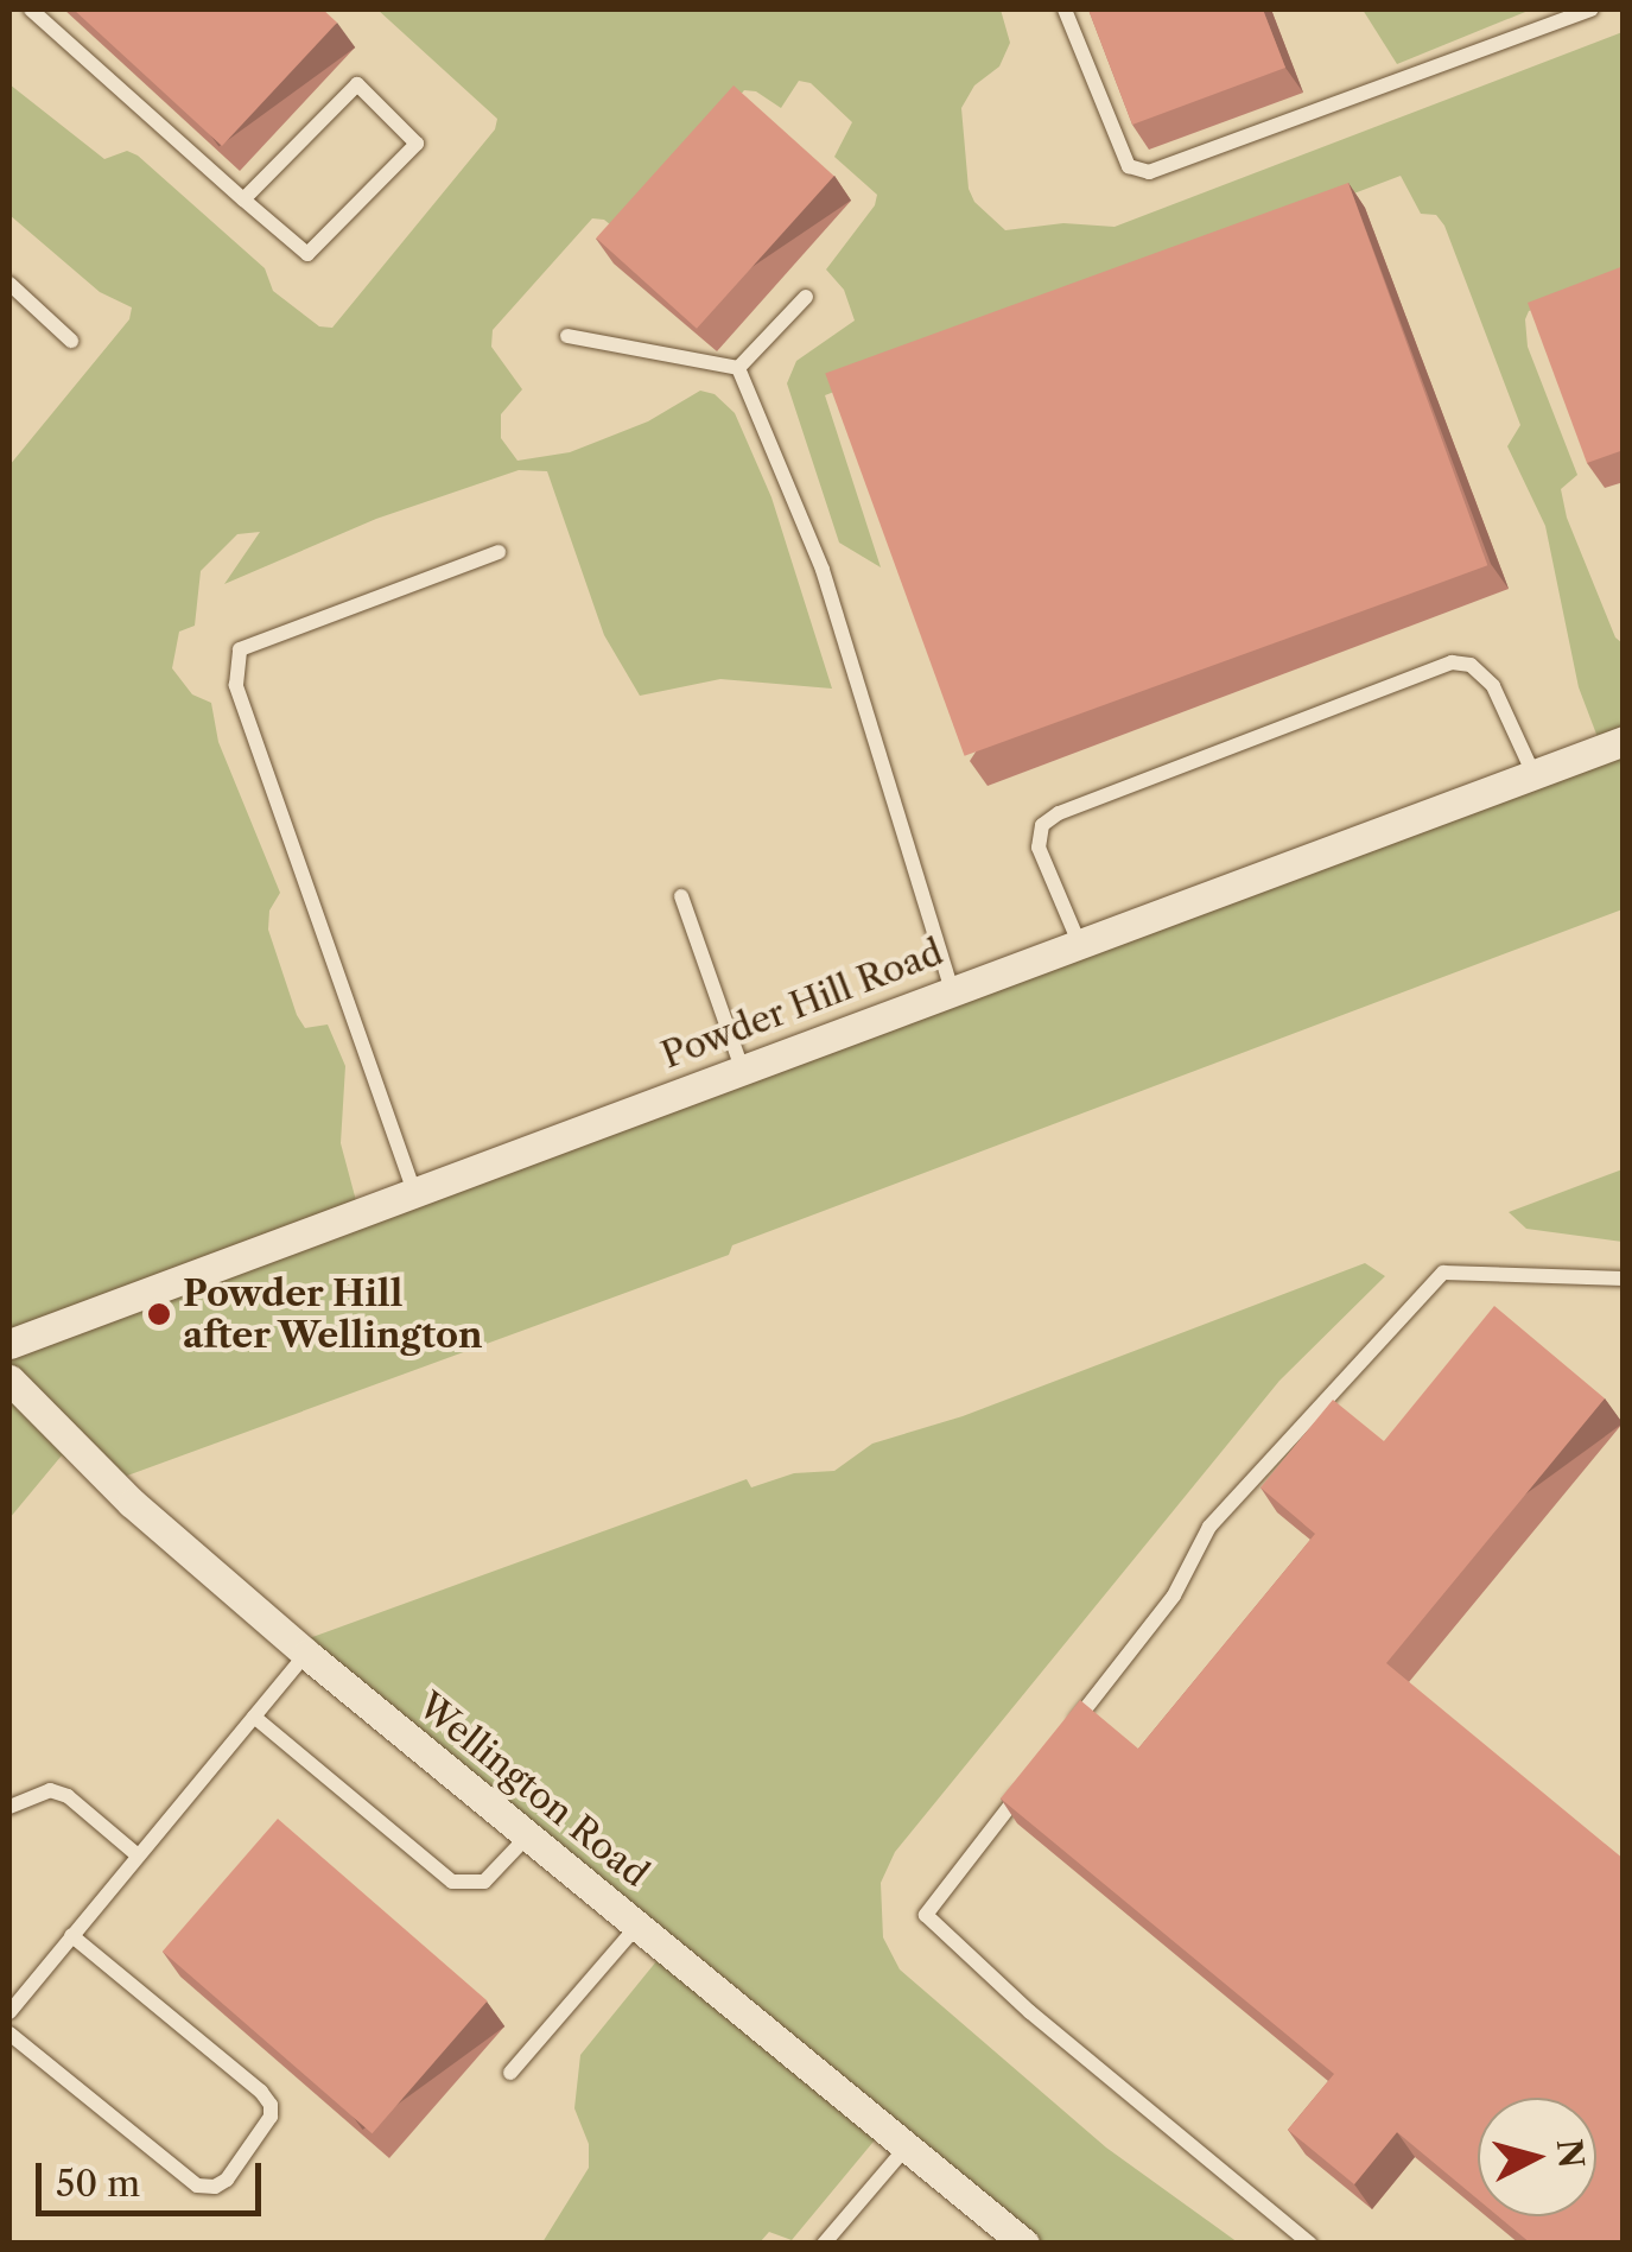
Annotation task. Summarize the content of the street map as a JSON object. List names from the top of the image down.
{
  "streets": {
    "street": ["Powder Hill Road", "Wellington Road"]
  },
  "places": ["Powder Hill after Wellington"],
  "scale_bar": "50 m",
  "north": "right"
}
